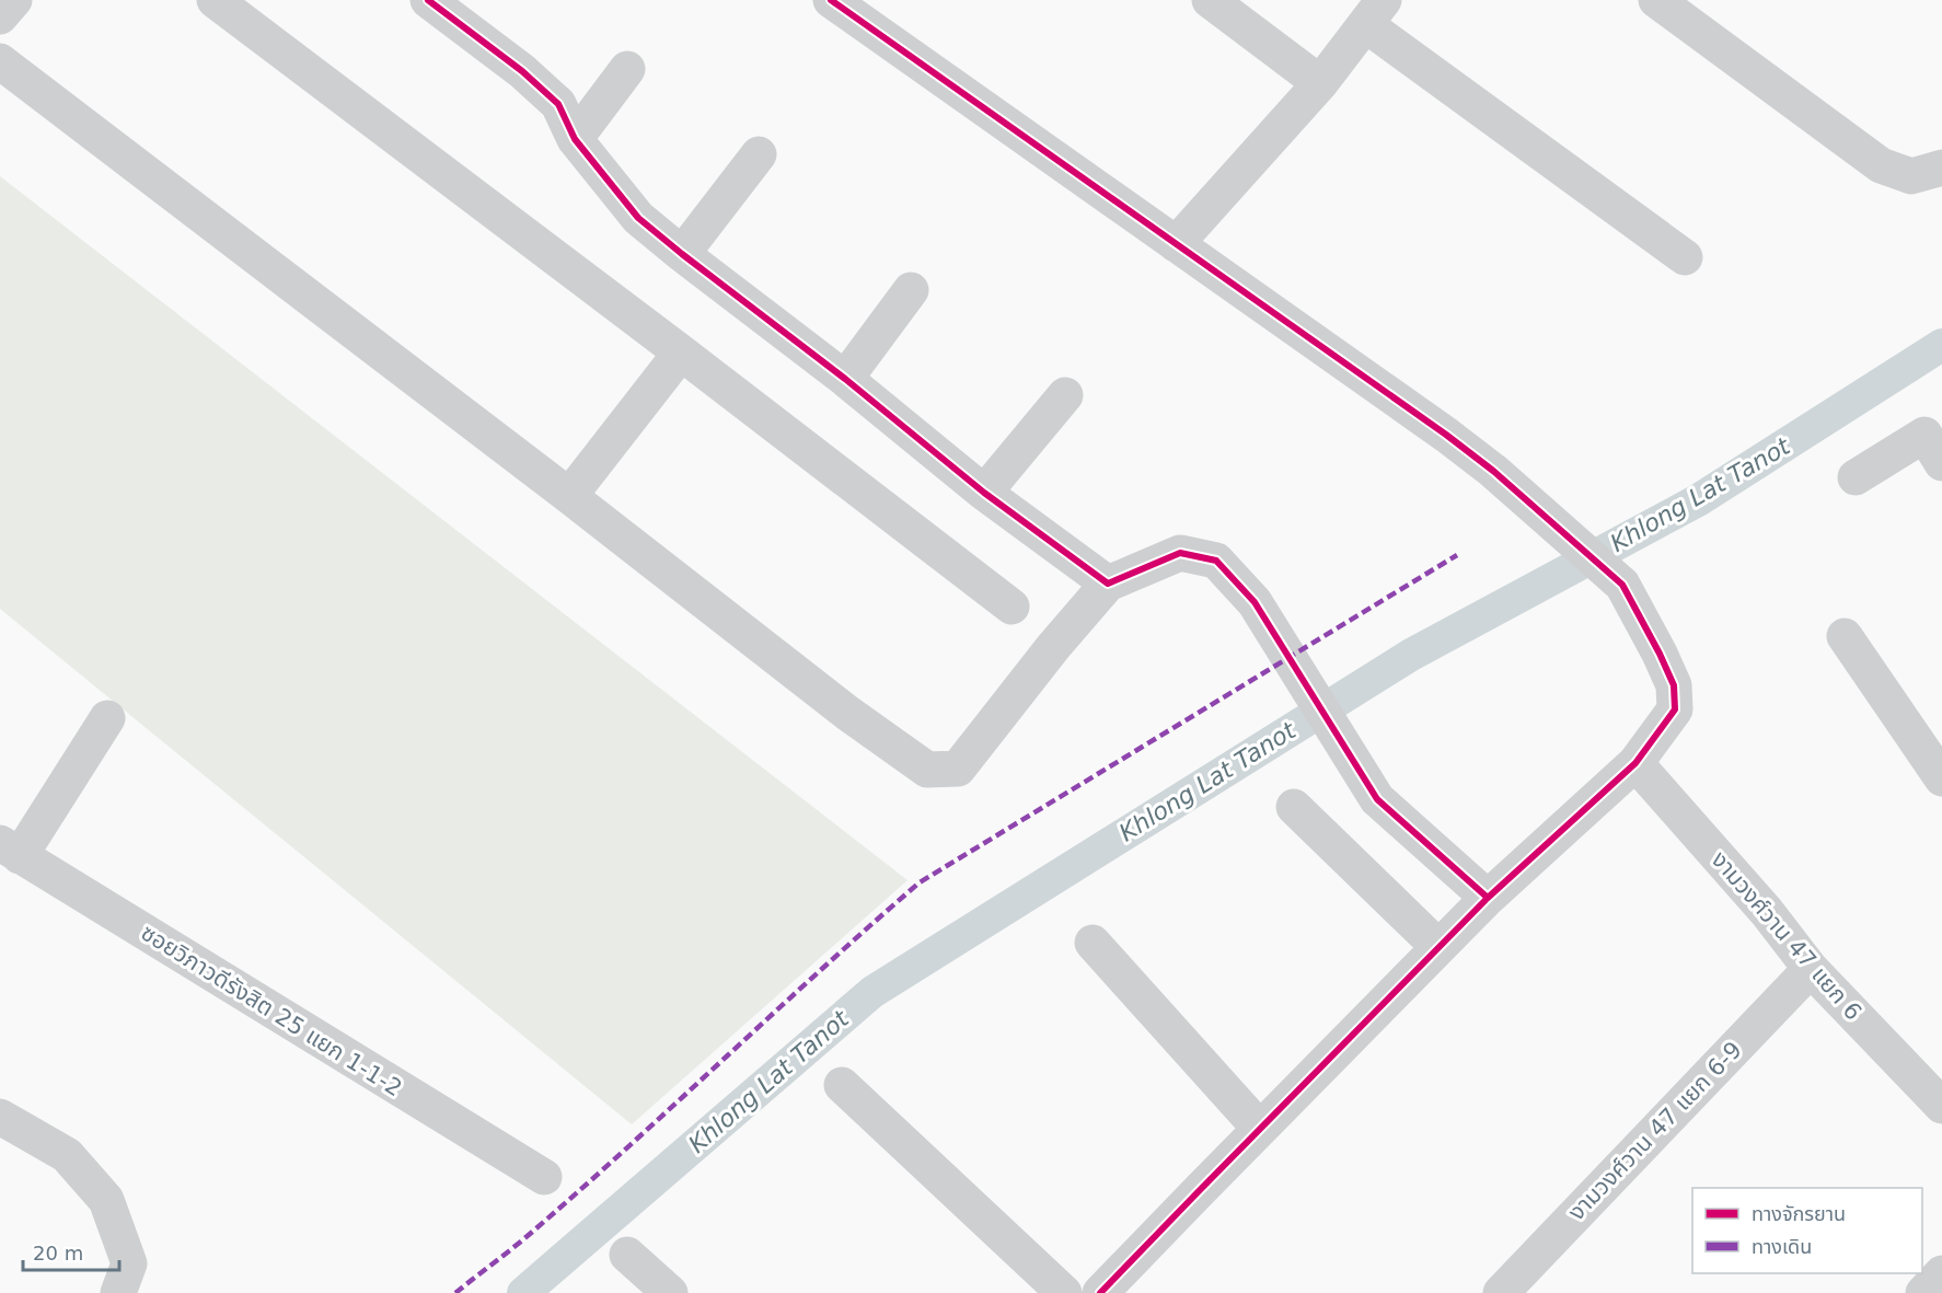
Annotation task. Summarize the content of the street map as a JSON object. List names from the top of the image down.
{
  "streets": {
    "street": ["งามวงศ์วาน 47 แยก 6", "ซอยวิภาวดีรังสิต 25 แยก 1-1-2", "งามวงศ์วาน 47 แยก 6-9"]
  },
  "crossings": [
    ["งามวงศ์วาน 47 แยก 6", "งามวงศ์วาน 47 แยก 6-9"]
  ],
  "water": ["Khlong Lat Tanot"],
  "legend": ["ทางจักรยาน", "ทางเดิน"],
  "scale_bar": "20 m"
}
